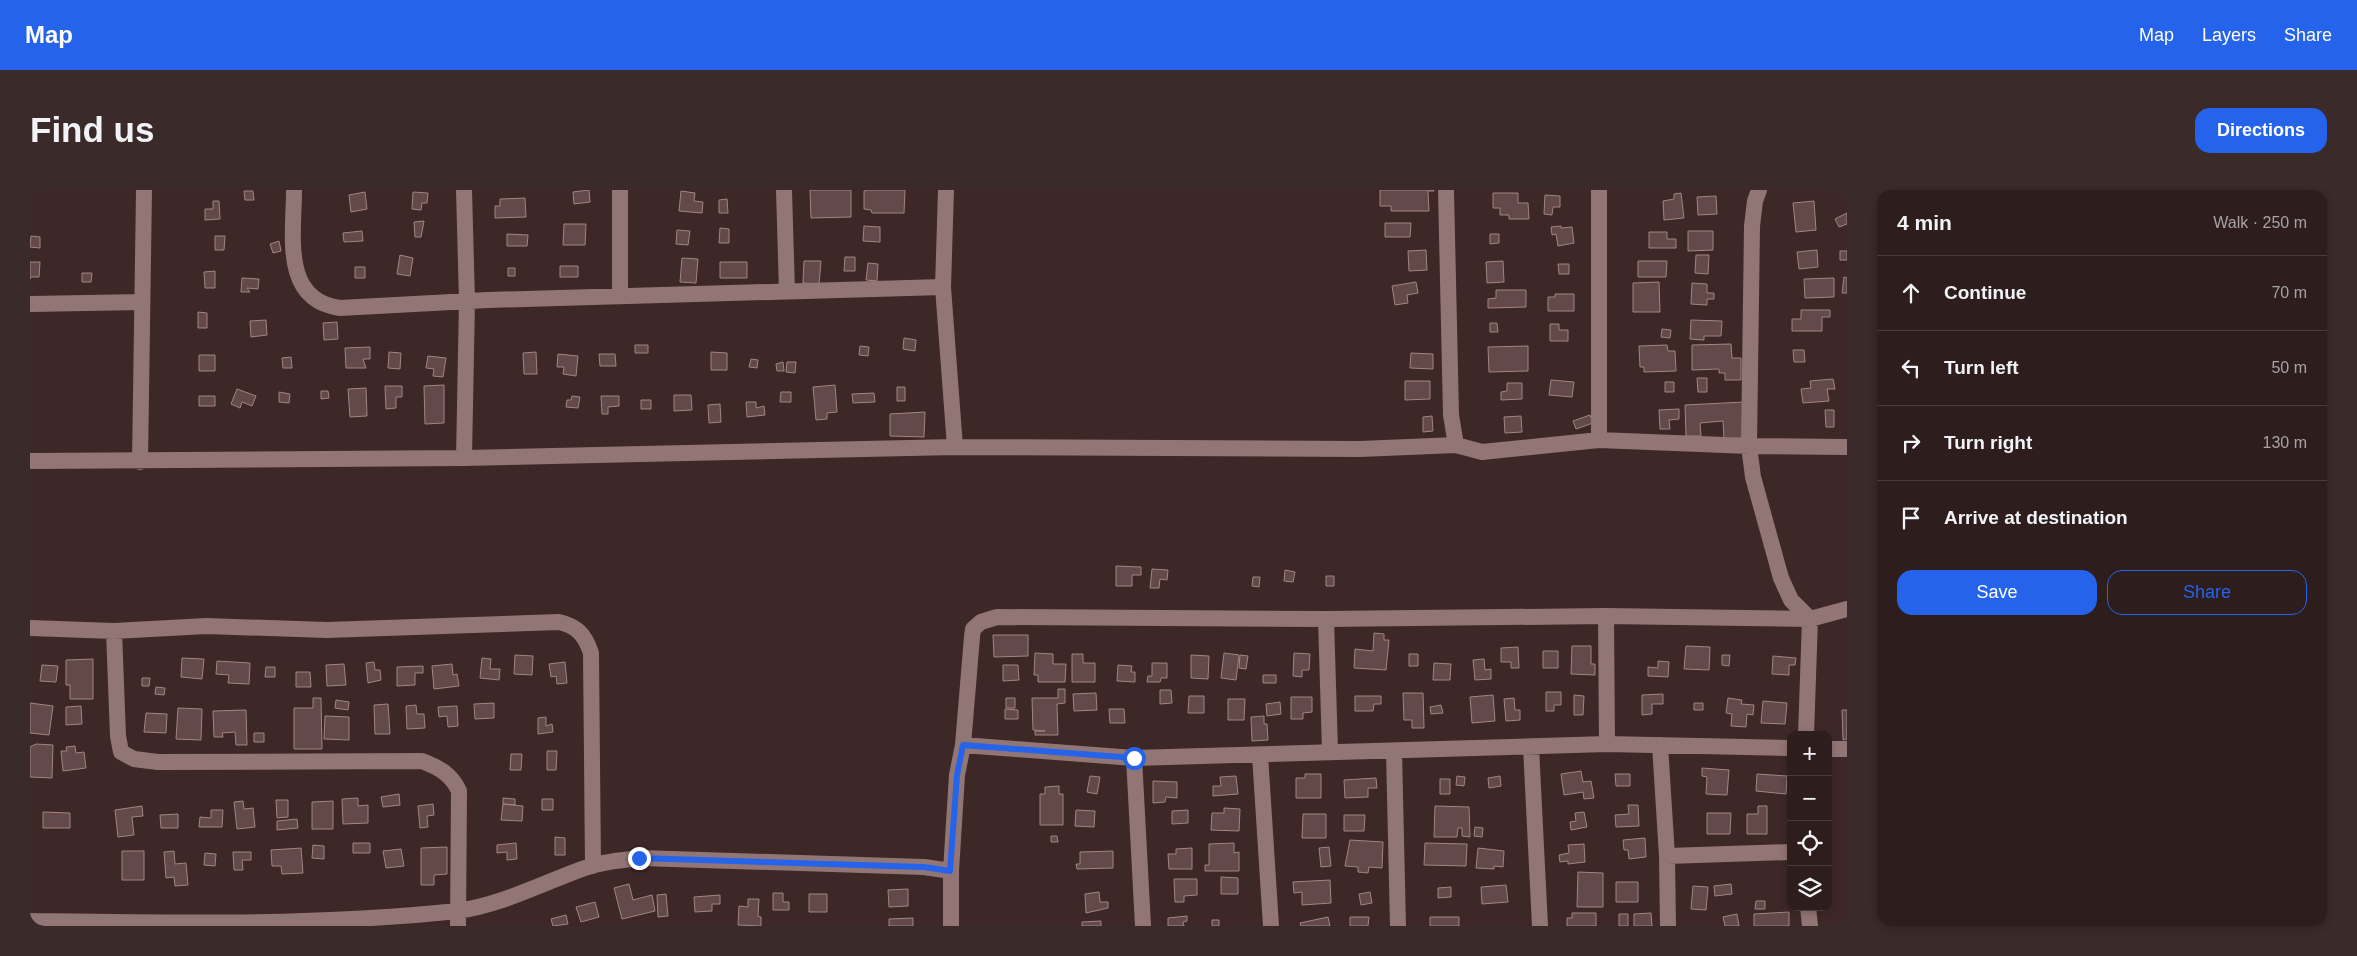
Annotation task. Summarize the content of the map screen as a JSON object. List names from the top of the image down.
{
  "page": {
    "header": "Map",
    "nav": ["Map", "Layers", "Share"],
    "buttons": [
      "Directions",
      ["Save", "Share"]
    ],
    "title": "Find us",
    "heading": ["4 min", "Walk · 250 m"],
    "list": [
      ["Continue", "70 m"],
      ["Turn left", "50 m"],
      ["Turn right", "130 m"],
      "Arrive at destination"
    ],
    "map_buttons": ["+", "−"]
  }
}
